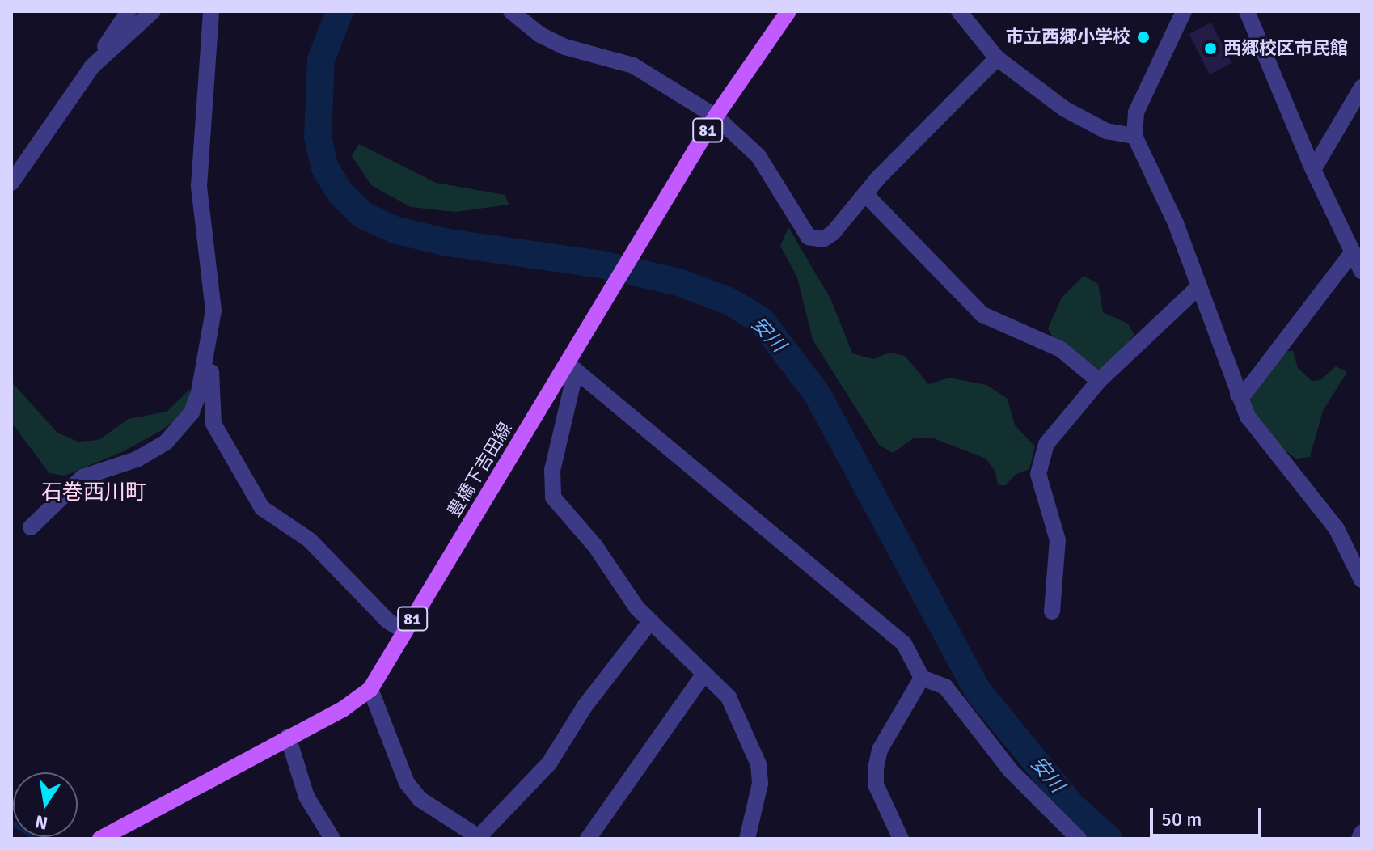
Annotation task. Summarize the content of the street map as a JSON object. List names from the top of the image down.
{
  "streets": {
    "main road": ["81", "豊橋下吉田線"]
  },
  "districts": ["石巻西川町"],
  "water": ["安川"],
  "places": ["市立西郷小学校", "西郷校区市民館"],
  "scale_bar": "50 m",
  "north": "bottom"
}
